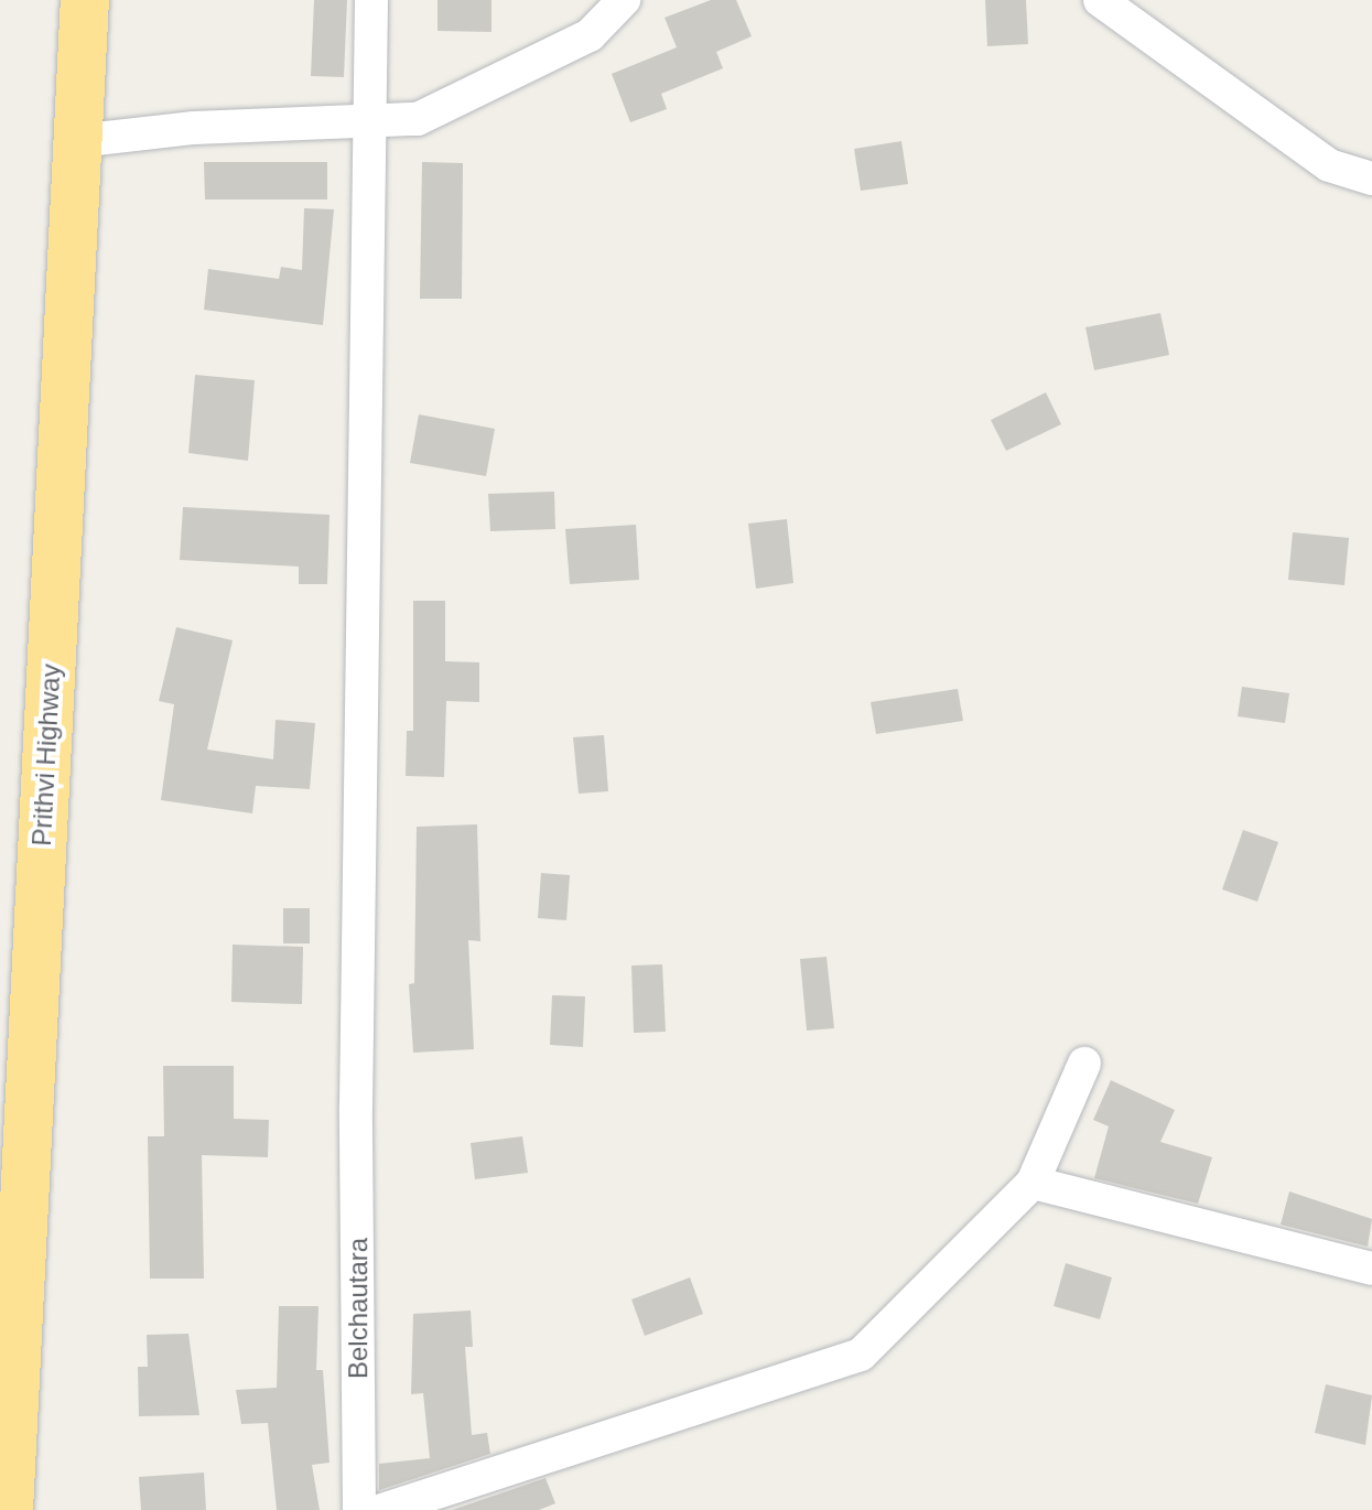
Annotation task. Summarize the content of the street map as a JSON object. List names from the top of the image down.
{
  "streets": {
    "highway": ["Prithvi Highway"],
    "street": ["Belchautara"]
  }
}
